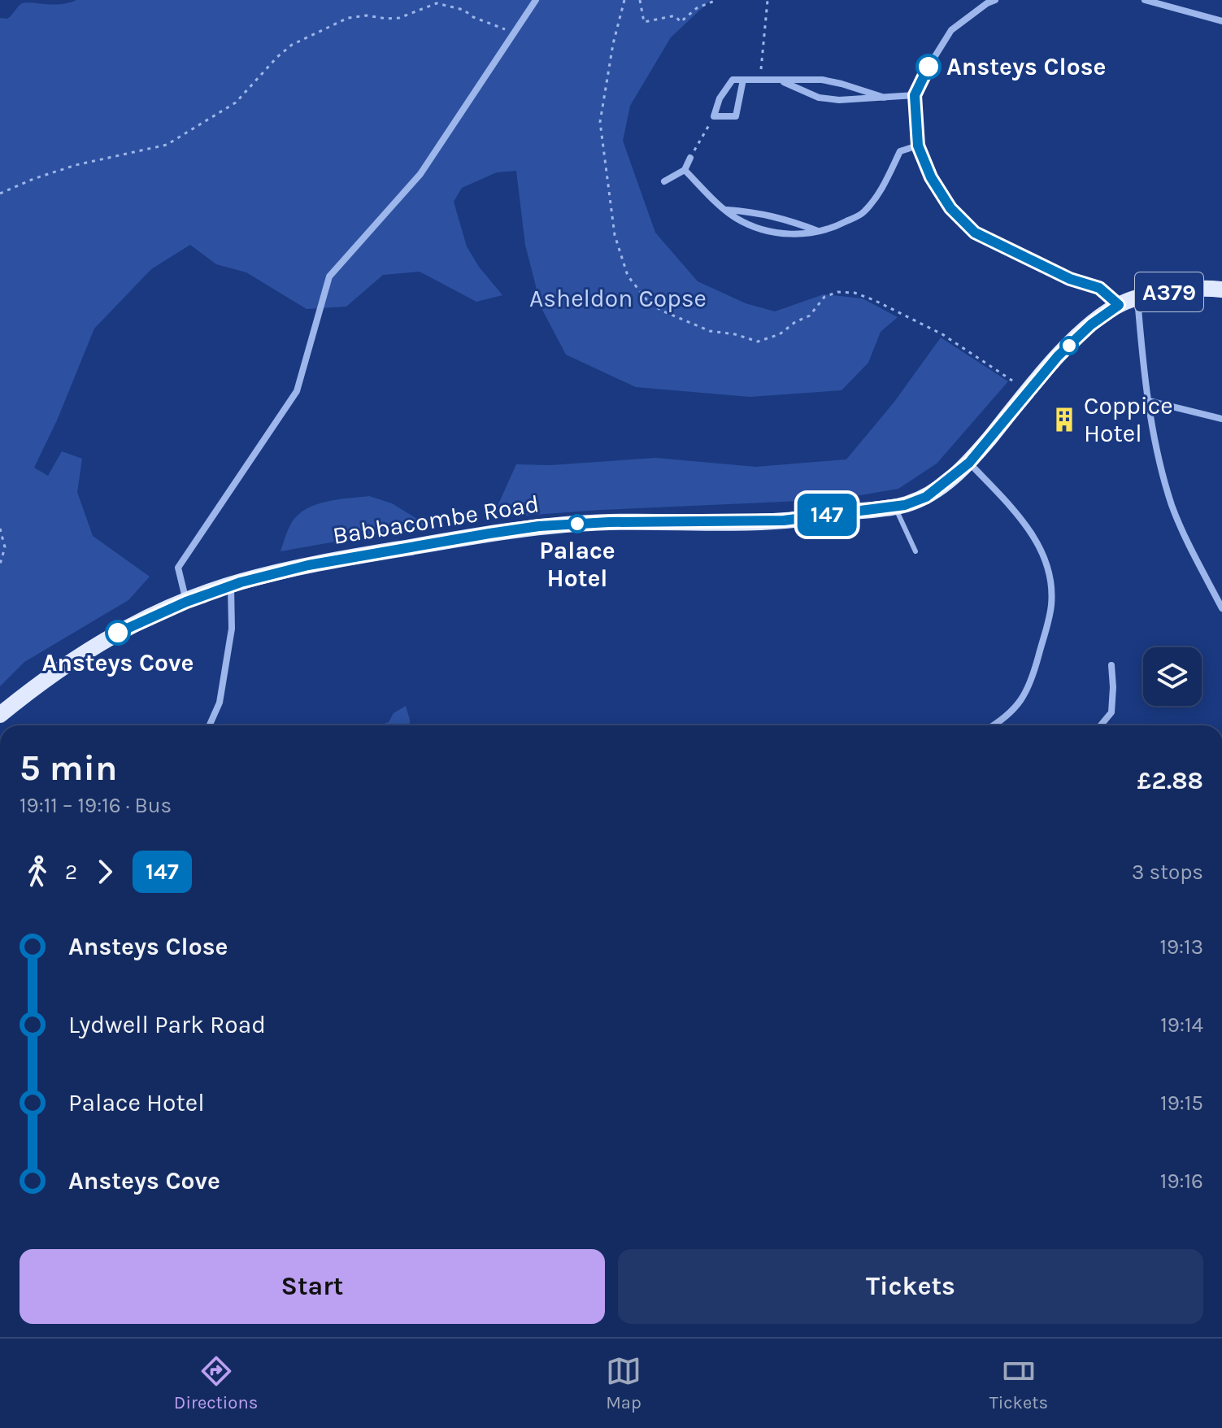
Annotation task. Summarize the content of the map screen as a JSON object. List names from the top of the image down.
{
  "streets": {
    "main road": ["A379", "Babbacombe Road"]
  },
  "parks": ["Asheldon Copse"],
  "places": {
    "other": ["Ansteys Close", "Palace Hotel", "Ansteys Cove"],
    "building": ["Coppice Hotel"]
  },
  "lines": ["bus line 147"],
  "page": {
    "on_map": "147",
    "heading": ["5 min", "19:11 – 19:16 · Bus", "£2.88"],
    "legs": ["2", "147", "3 stops"],
    "list": [
      {
        "name": "Ansteys Close",
        "value": "19:13"
      },
      {
        "name": "Lydwell Park Road",
        "value": "19:14"
      },
      {
        "name": "Palace Hotel",
        "value": "19:15"
      },
      {
        "name": "Ansteys Cove",
        "value": "19:16"
      }
    ],
    "buttons": ["Start", "Tickets"],
    "tabs": ["Directions", "Map", "Tickets"]
  }
}
